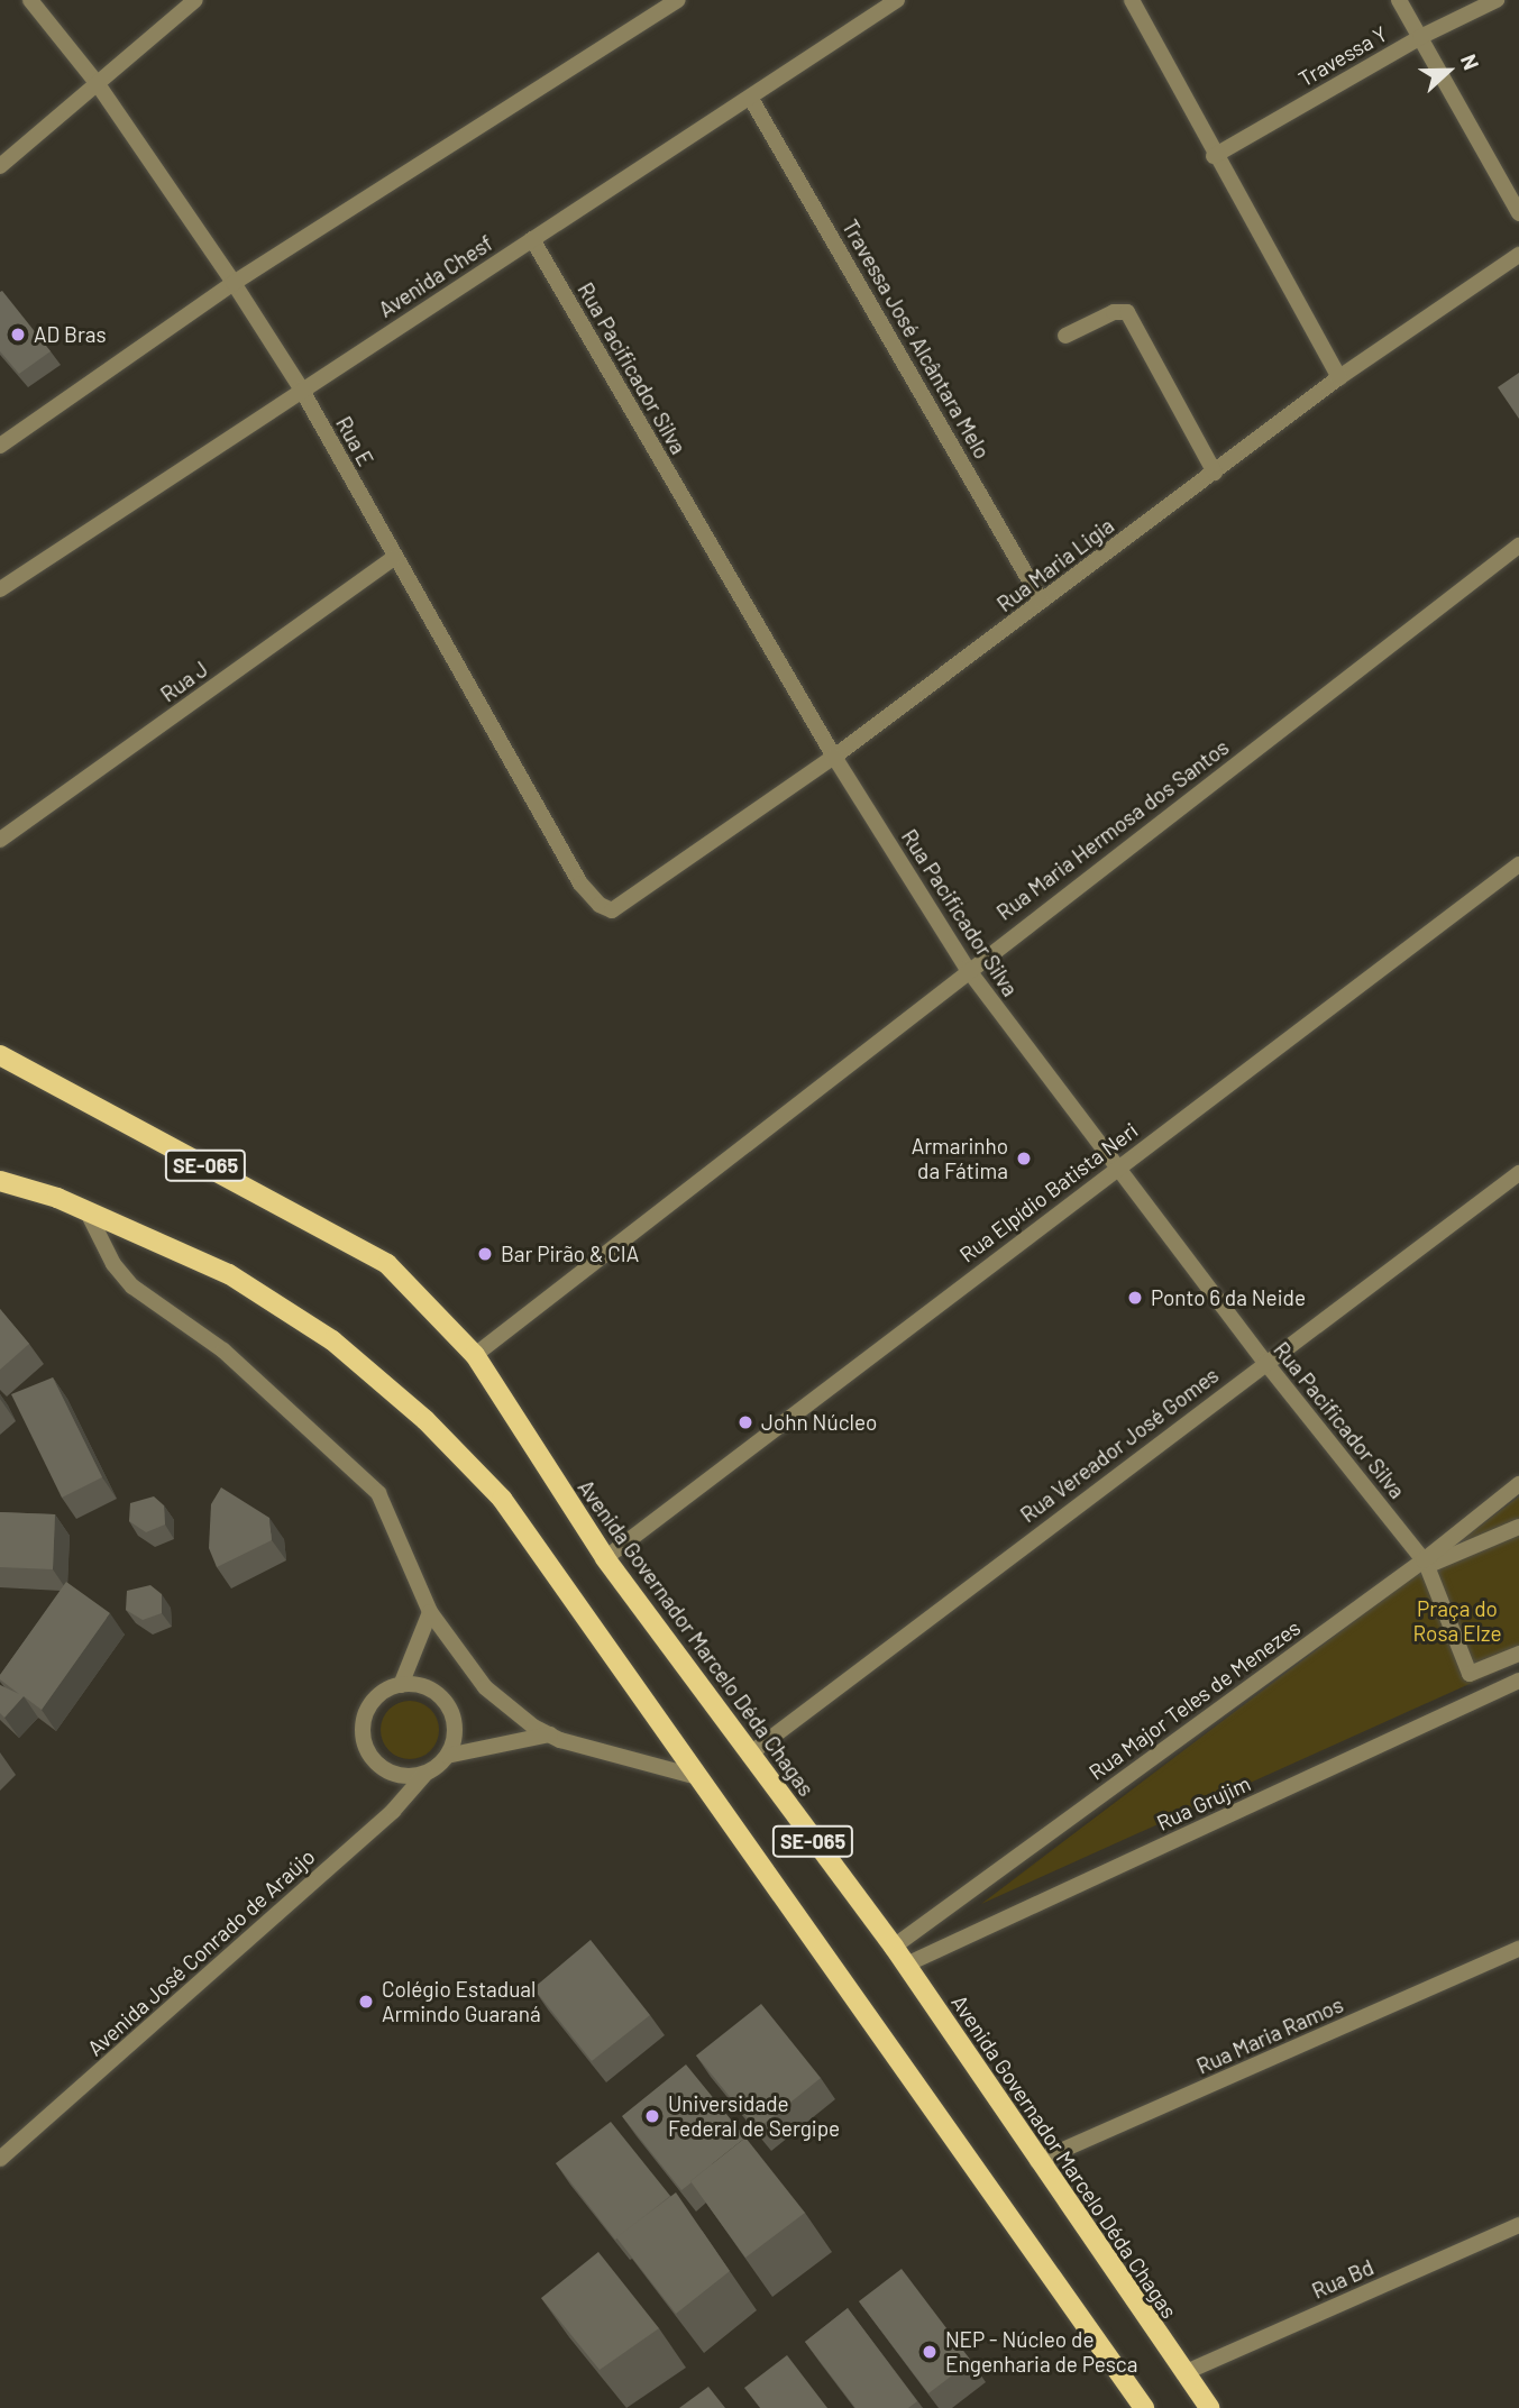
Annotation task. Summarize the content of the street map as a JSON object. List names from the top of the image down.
{
  "streets": {
    "main road": ["SE-065", "Avenida Governador Marcelo Déda Chagas"],
    "street": [
      "Travessa Y",
      "Avenida Chesf",
      "Travessa José Alcântara Melo",
      "Rua Pacificador Silva",
      "Rua E",
      "Rua Maria Ligia",
      "Rua J",
      "Rua Maria Hermosa dos Santos",
      "Rua Elpídio Batista Neri",
      "Rua Vereador José Gomes",
      "Rua Major Teles de Menezes",
      "Rua Grujim",
      "Avenida José Conrado de Araújo",
      "Rua Maria Ramos",
      "Rua Bd"
    ]
  },
  "crossings": [
    ["Avenida Chesf", "Travessa José Alcântara Melo"],
    ["Avenida Chesf", "Rua Pacificador Silva"],
    ["Avenida Chesf", "Rua E"],
    ["Travessa José Alcântara Melo", "Rua Maria Ligia"],
    ["Rua Pacificador Silva", "Rua Maria Ligia"],
    ["Rua Pacificador Silva", "Rua Maria Hermosa dos Santos"],
    ["Rua Pacificador Silva", "Rua Elpídio Batista Neri"],
    ["Rua Pacificador Silva", "Rua Vereador José Gomes"],
    ["Rua Pacificador Silva", "Rua Major Teles de Menezes"],
    ["Rua E", "Rua Maria Ligia"],
    ["Rua E", "Rua J"],
    ["Rua Maria Hermosa dos Santos", "Avenida Governador Marcelo Déda Chagas"],
    ["Rua Elpídio Batista Neri", "Avenida Governador Marcelo Déda Chagas"],
    ["Rua Vereador José Gomes", "Avenida Governador Marcelo Déda Chagas"],
    ["Avenida Governador Marcelo Déda Chagas", "Rua Major Teles de Menezes"],
    ["Avenida Governador Marcelo Déda Chagas", "Rua Grujim"],
    ["Avenida Governador Marcelo Déda Chagas", "Rua Maria Ramos"],
    ["Avenida Governador Marcelo Déda Chagas", "Rua Bd"]
  ],
  "parks": ["Praça do Rosa Elze"],
  "places": [
    "AD Bras",
    "Armarinho da Fátima",
    "Bar Pirão & CIA",
    "Ponto 6 da Neide",
    "John Núcleo",
    "Colégio Estadual Armindo Guaraná",
    "Universidade Federal de Sergipe",
    "NEP - Núcleo de Engenharia de Pesca"
  ],
  "north": "right"
}
